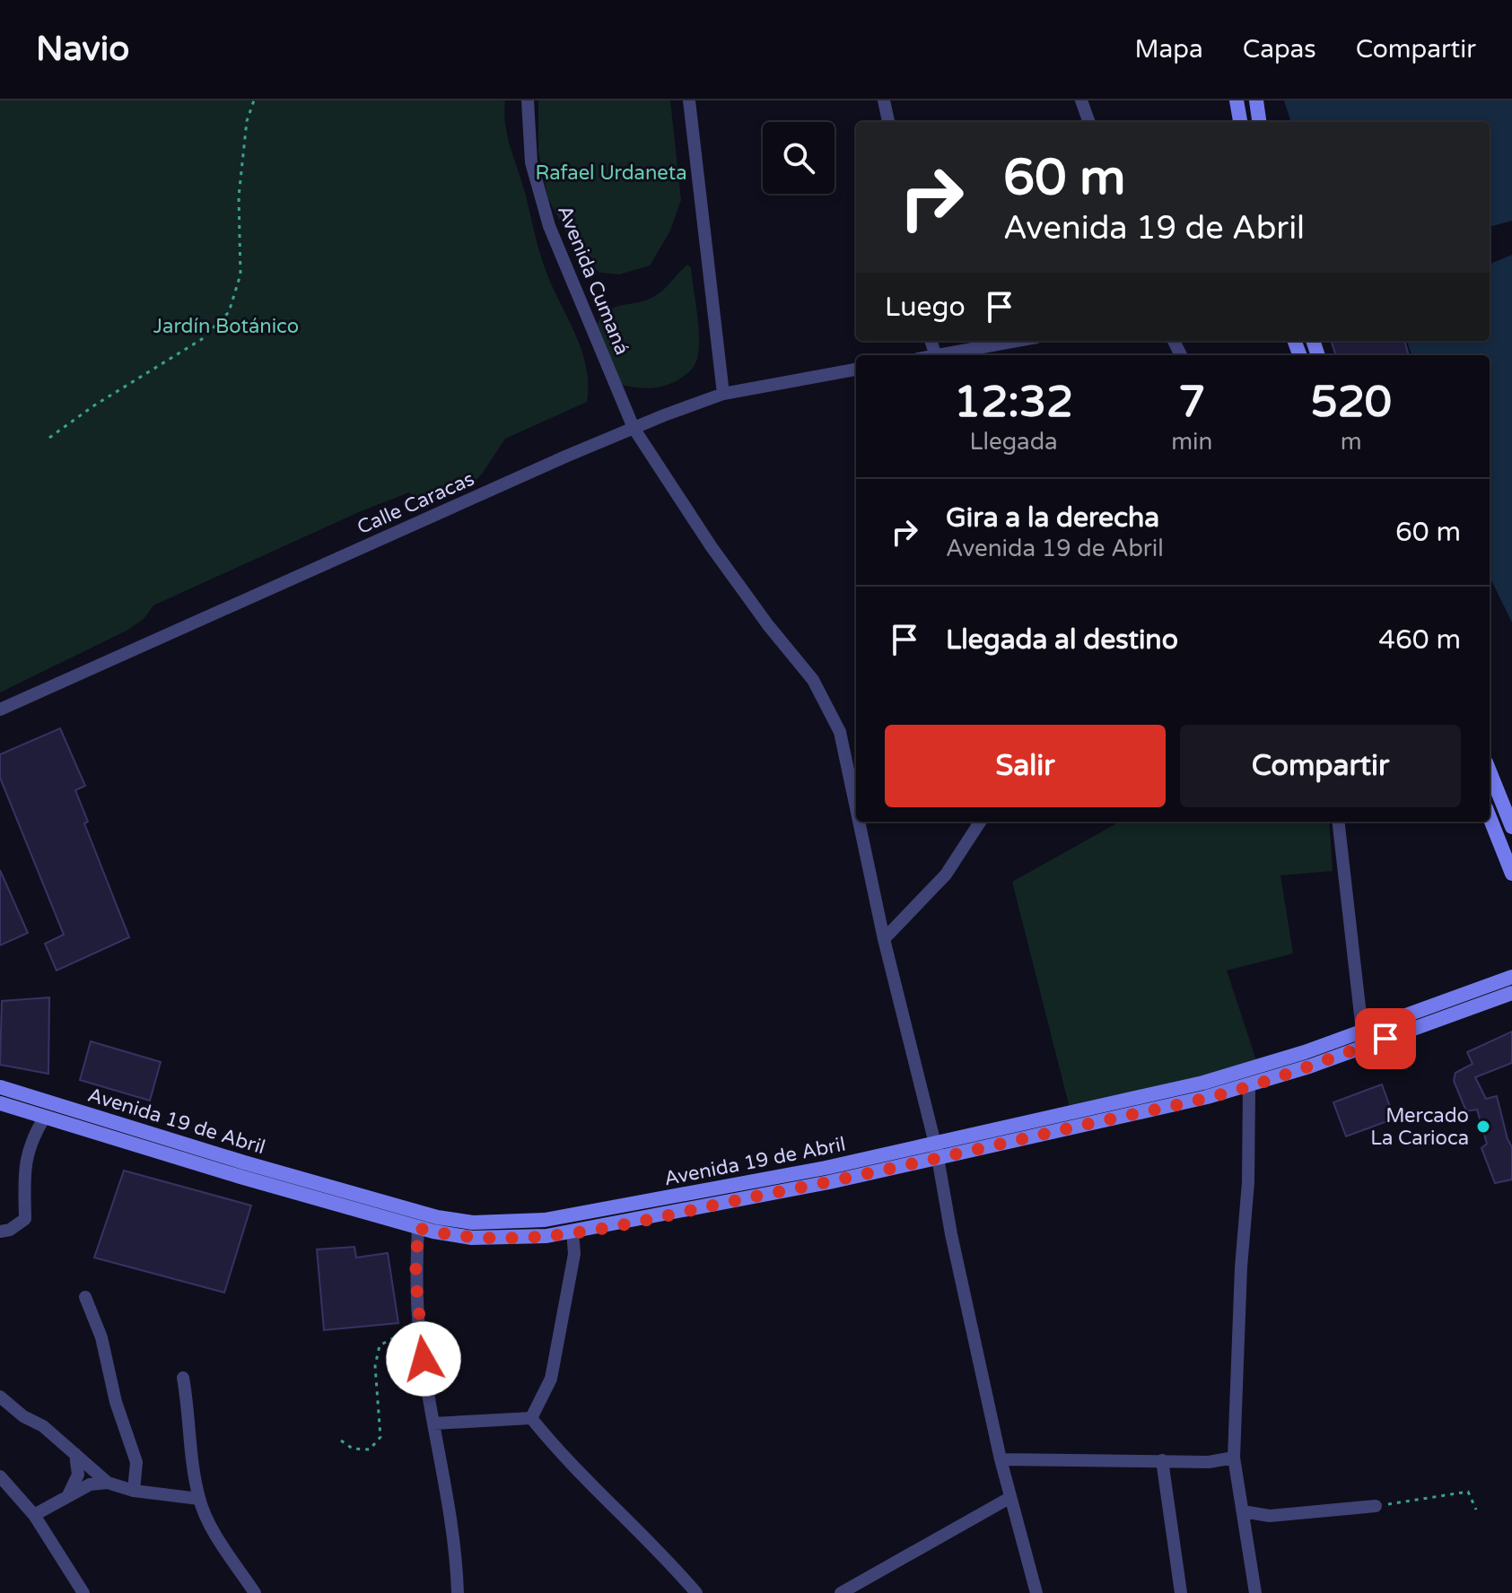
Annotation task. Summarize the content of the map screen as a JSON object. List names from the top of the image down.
{
  "streets": {
    "street": ["Avenida Cumaná", "Calle Caracas", "Avenida 19 de Abril"]
  },
  "crossings": [
    ["Avenida Cumaná", "Calle Caracas"],
    ["Avenida Cumaná", "Avenida 19 de Abril"]
  ],
  "parks": ["Rafael Urdaneta", "Jardín Botánico"],
  "places": ["Mercado La Carioca"],
  "page": {
    "header": "Navio",
    "nav": ["Mapa", "Capas", "Compartir"],
    "turn": ["60 m", "Avenida 19 de Abril"],
    "then": "Luego",
    "eta": [
      "12:32",
      "Llegada",
      "7",
      "min",
      "520",
      "m"
    ],
    "list": [
      {
        "name": "Gira a la derecha",
        "note": "Avenida 19 de Abril",
        "value": "60 m"
      },
      {
        "name": "Llegada al destino",
        "value": "460 m"
      }
    ],
    "buttons": ["Salir", "Compartir"]
  }
}
